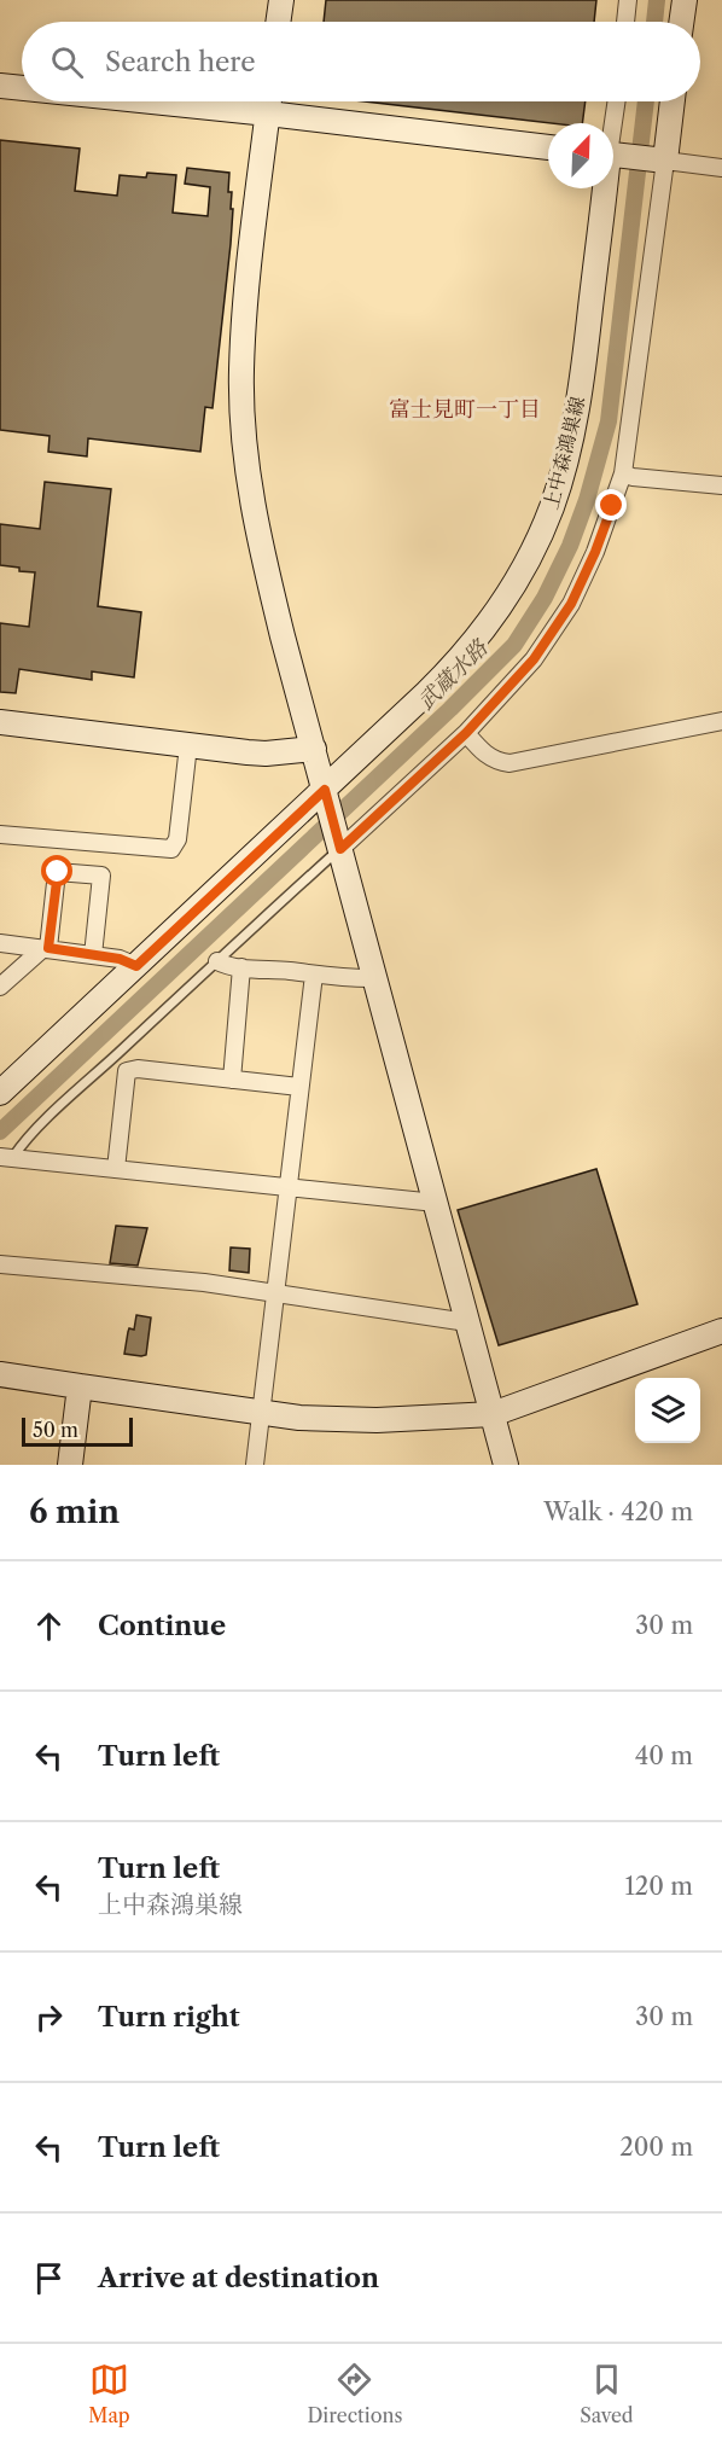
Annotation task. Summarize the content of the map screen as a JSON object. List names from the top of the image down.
{
  "streets": {
    "street": ["上中森鴻巣線"]
  },
  "districts": ["富士見町一丁目"],
  "water": ["武蔵水路"],
  "scale_bar": "50 m",
  "north": "top right",
  "page": {
    "search": "Search here",
    "scale": "50 m",
    "heading": ["6 min", "Walk · 420 m"],
    "list": [
      ["Continue", "30 m"],
      ["Turn left", "40 m"],
      ["Turn left", "上中森鴻巣線", "120 m"],
      ["Turn right", "30 m"],
      ["Turn left", "200 m"],
      "Arrive at destination"
    ],
    "nav": ["Map", "Directions", "Saved"]
  }
}
